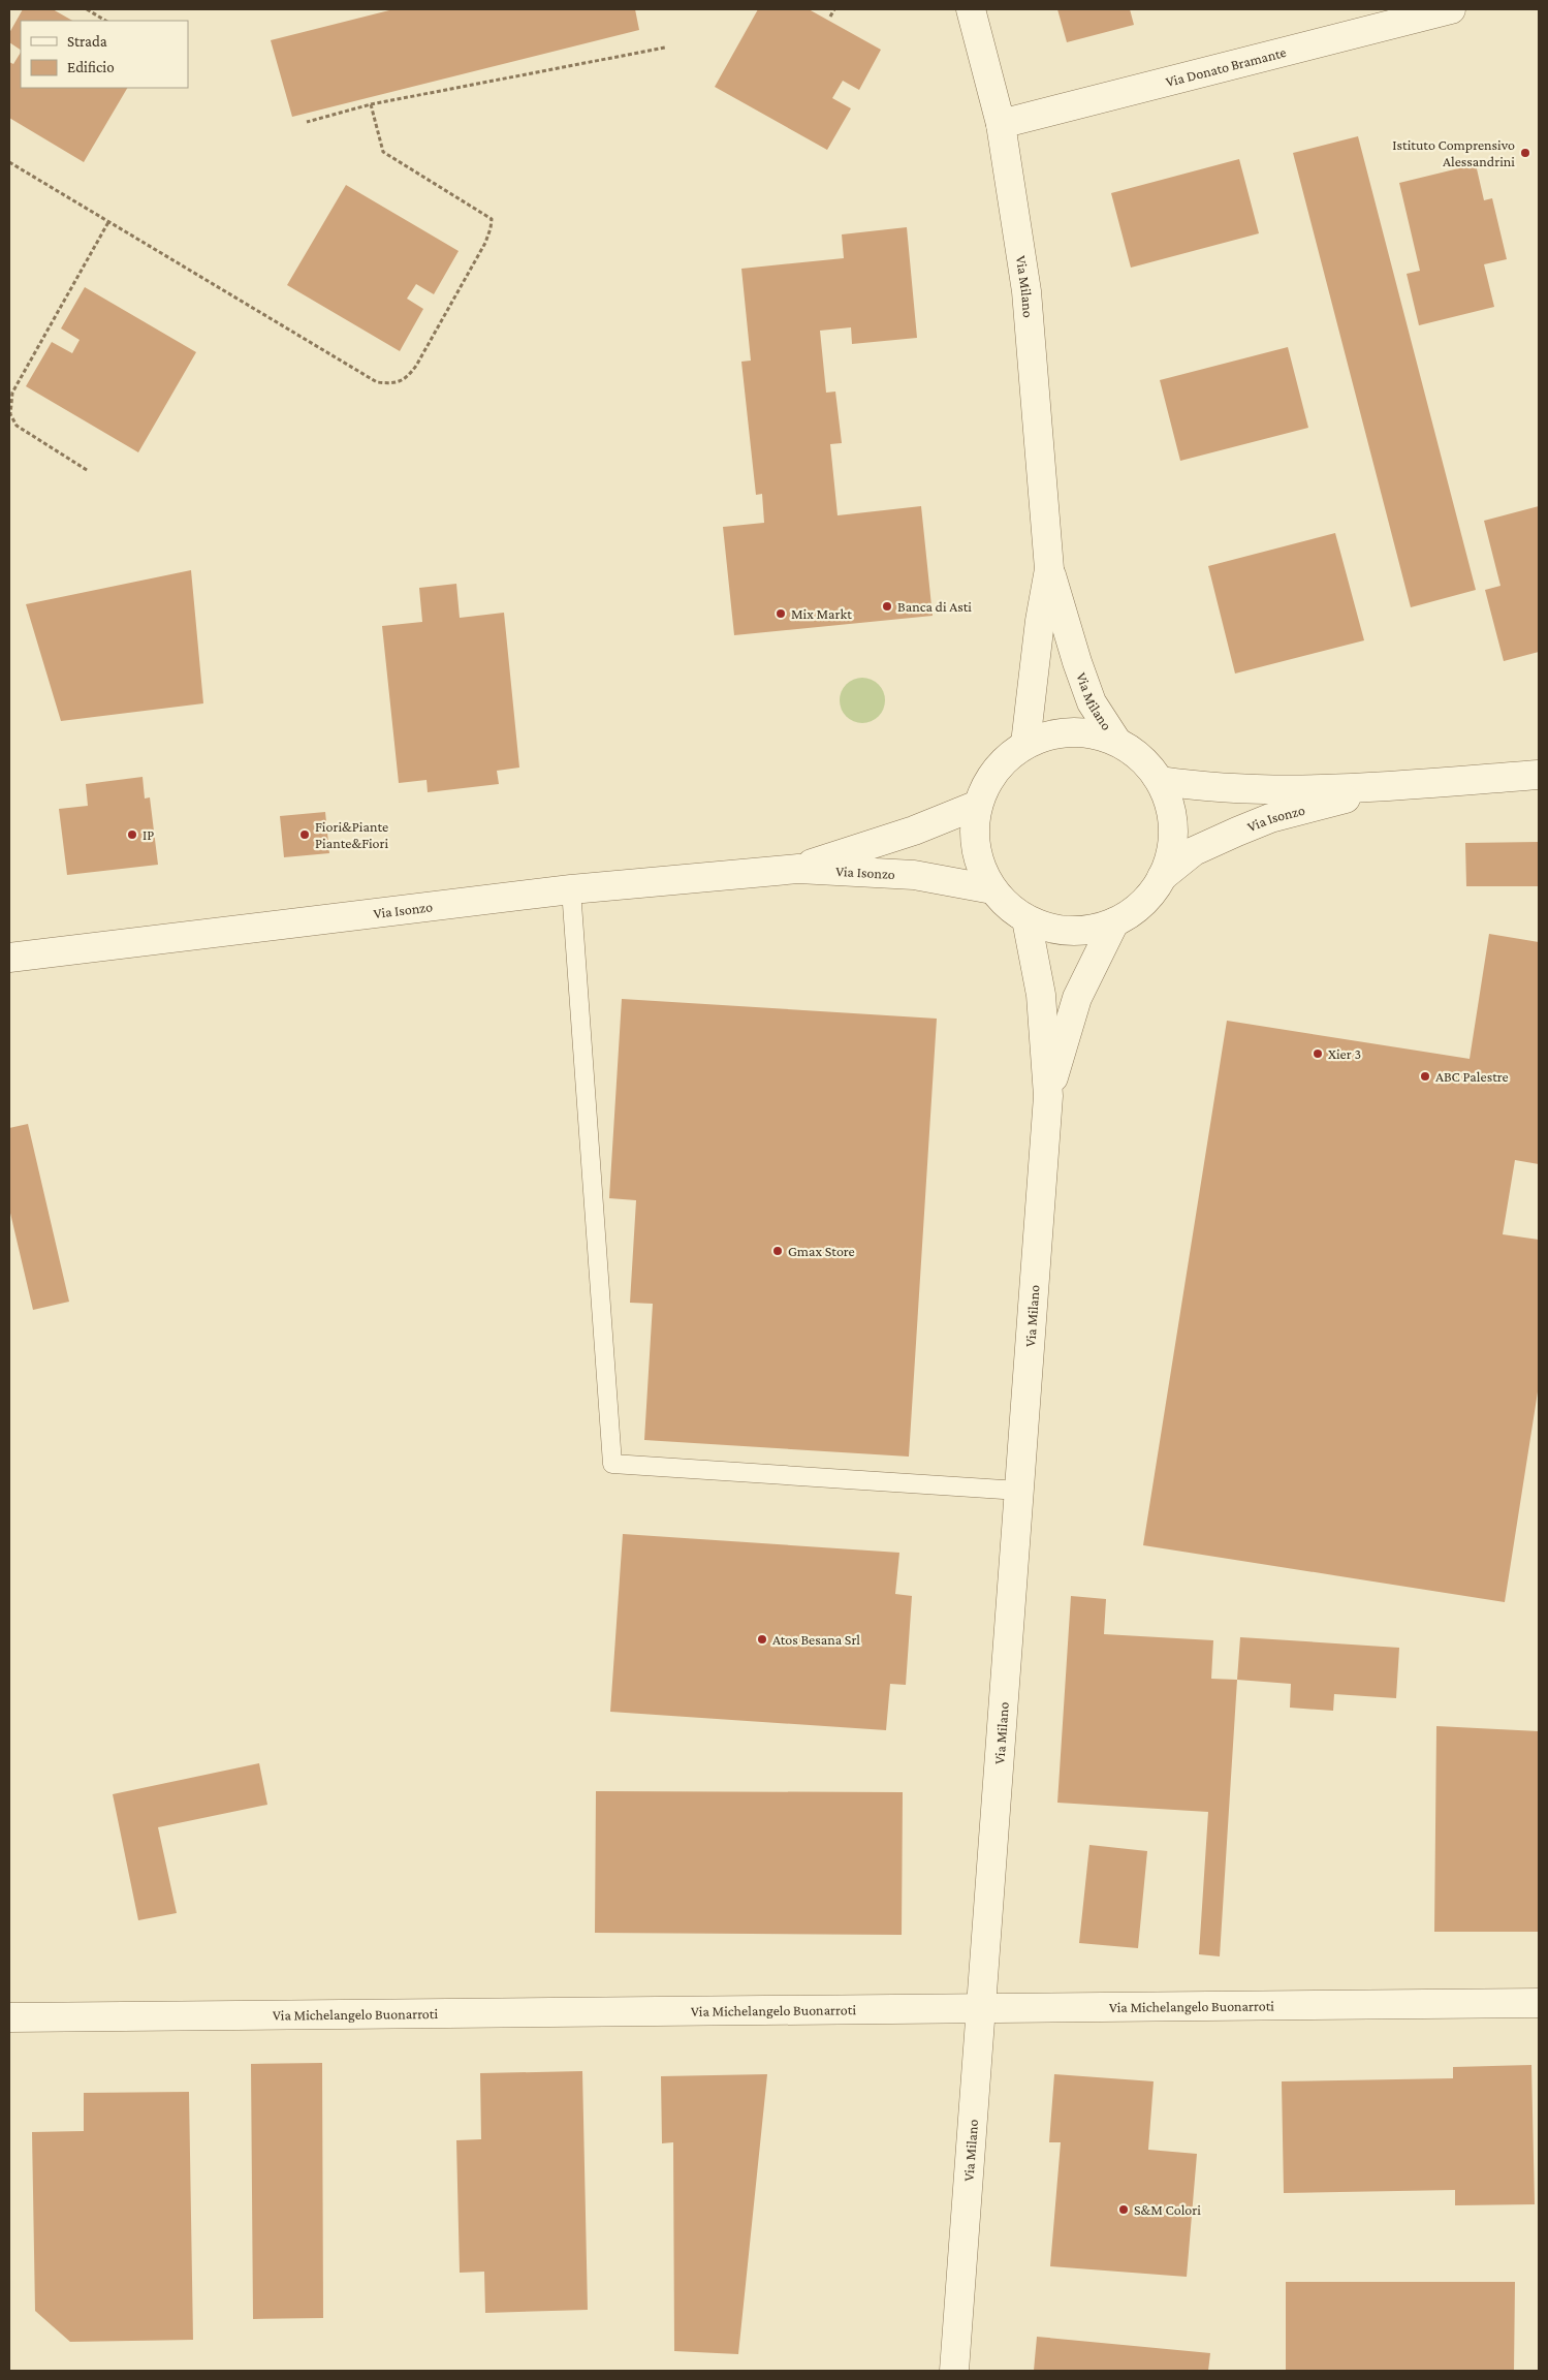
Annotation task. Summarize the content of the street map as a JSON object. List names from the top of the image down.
{
  "streets": {
    "street": [
      "Via Donato Bramante",
      "Via Milano",
      "Via Isonzo",
      "Via Michelangelo Buonarroti"
    ]
  },
  "crossings": [
    ["Via Donato Bramante", "Via Milano"],
    ["Via Milano", "Via Michelangelo Buonarroti"]
  ],
  "places": [
    "Istituto Comprensivo Alessandrini",
    "Banca di Asti",
    "Mix Markt",
    "IP",
    "Fiori&Piante Piante&Fiori",
    "Xier 3",
    "ABC Palestre",
    "Gmax Store",
    "Atos Besana Srl",
    "S&M Colori"
  ],
  "legend": ["Strada", "Edificio"]
}
